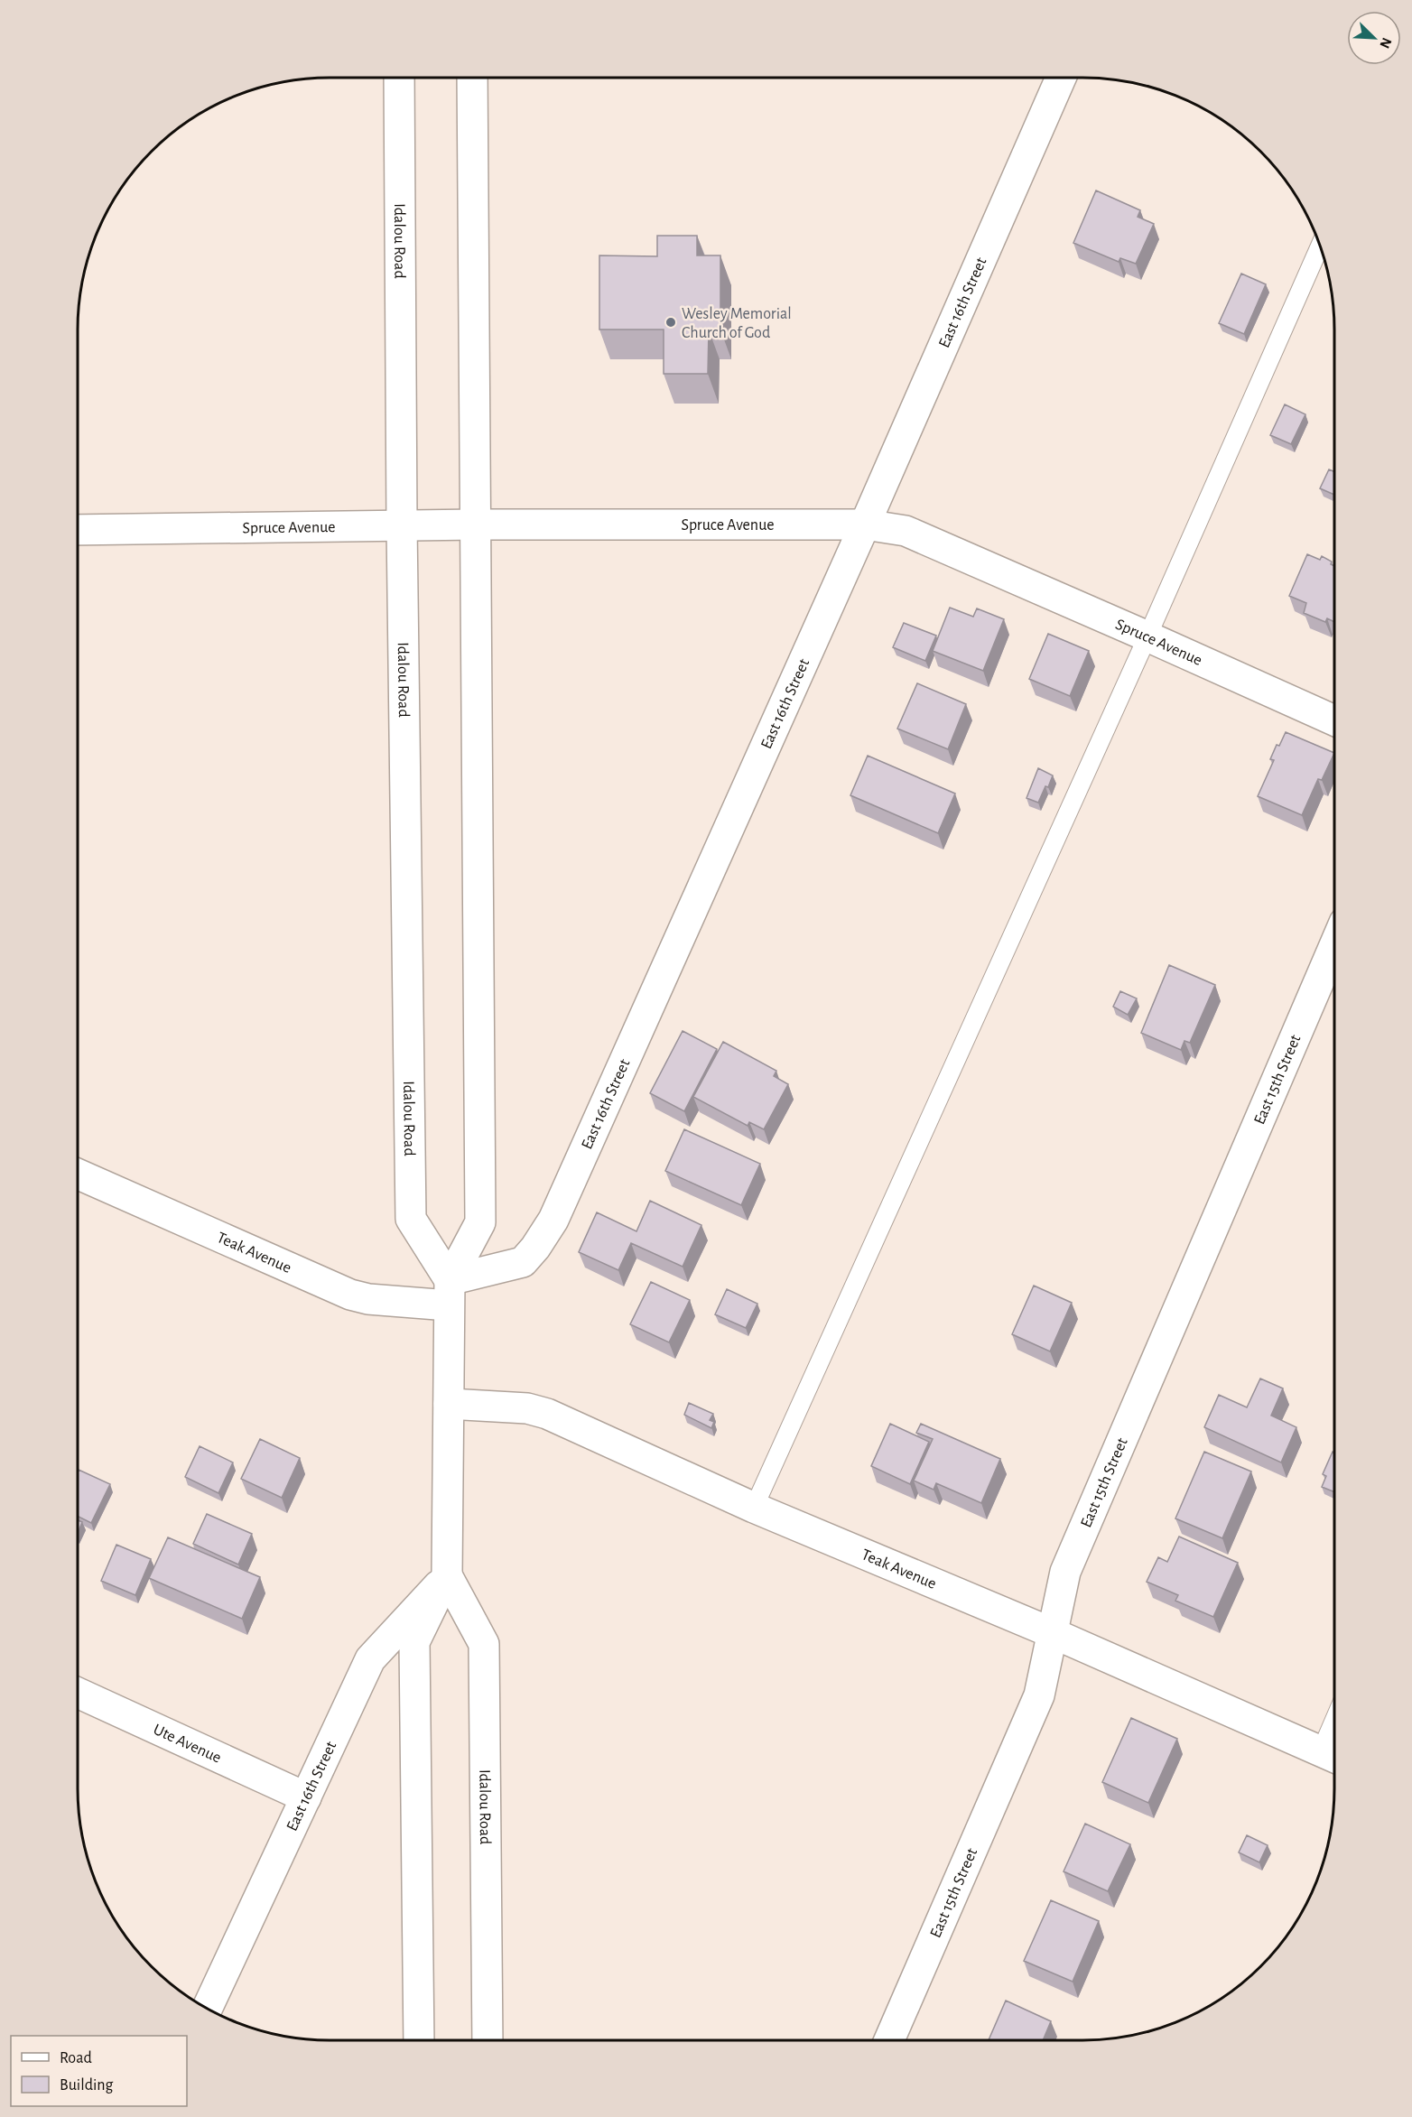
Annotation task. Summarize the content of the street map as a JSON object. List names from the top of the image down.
{
  "streets": {
    "street": [
      "Idalou Road",
      "East 16th Street",
      "Spruce Avenue",
      "East 15th Street",
      "Teak Avenue",
      "Ute Avenue"
    ]
  },
  "crossings": [
    ["Idalou Road", "East 16th Street"],
    ["Idalou Road", "Spruce Avenue"],
    ["Idalou Road", "Teak Avenue"],
    ["East 16th Street", "Spruce Avenue"],
    ["East 16th Street", "Teak Avenue"],
    ["East 16th Street", "Ute Avenue"],
    ["East 15th Street", "Teak Avenue"]
  ],
  "places": ["Wesley Memorial Church of God"],
  "legend": ["Road", "Building"],
  "north": "bottom right"
}
